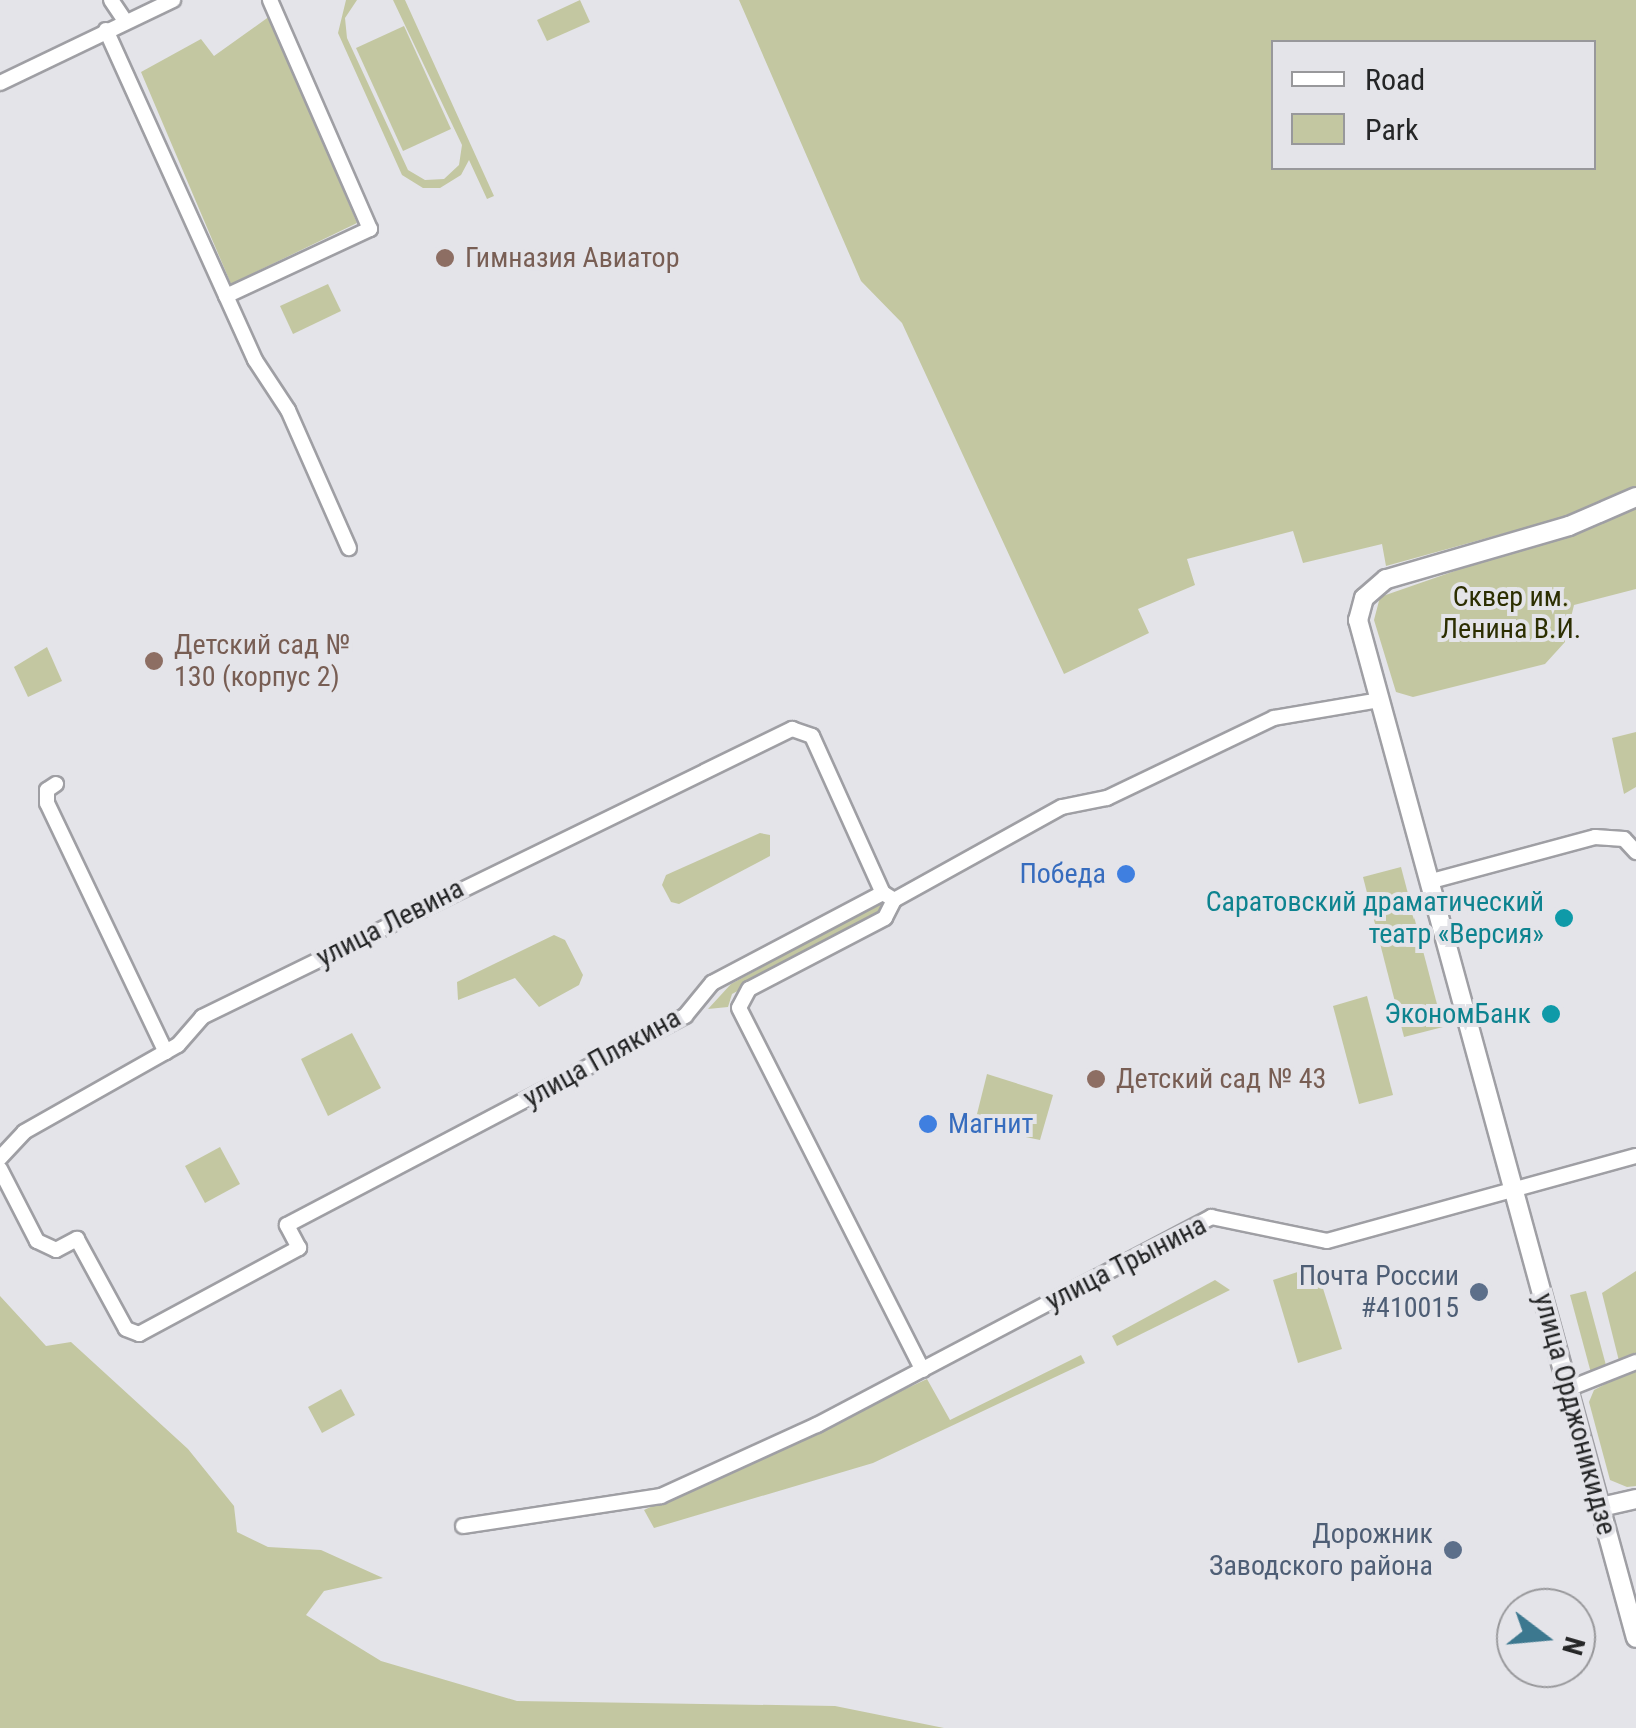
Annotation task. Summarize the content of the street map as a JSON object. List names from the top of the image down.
{
  "streets": {
    "main road": ["улица Орджоникидзе"],
    "street": ["улица Левина", "улица Плякина", "улица Трынина"]
  },
  "crossings": [
    ["улица Левина", "улица Плякина"],
    ["улица Плякина", "улица Орджоникидзе"],
    ["улица Трынина", "улица Орджоникидзе"]
  ],
  "parks": ["Сквер им. Ленина В.И."],
  "places": [
    "Гимназия Авиатор",
    "Детский сад № 130 (корпус 2)",
    "Победа",
    "Саратовский драматический театр «Версия»",
    "ЭкономБанк",
    "Детский сад № 43",
    "Магнит",
    "Почта России #410015",
    "Дорожник Заводского района"
  ],
  "legend": ["Road", "Park"],
  "north": "right"
}
